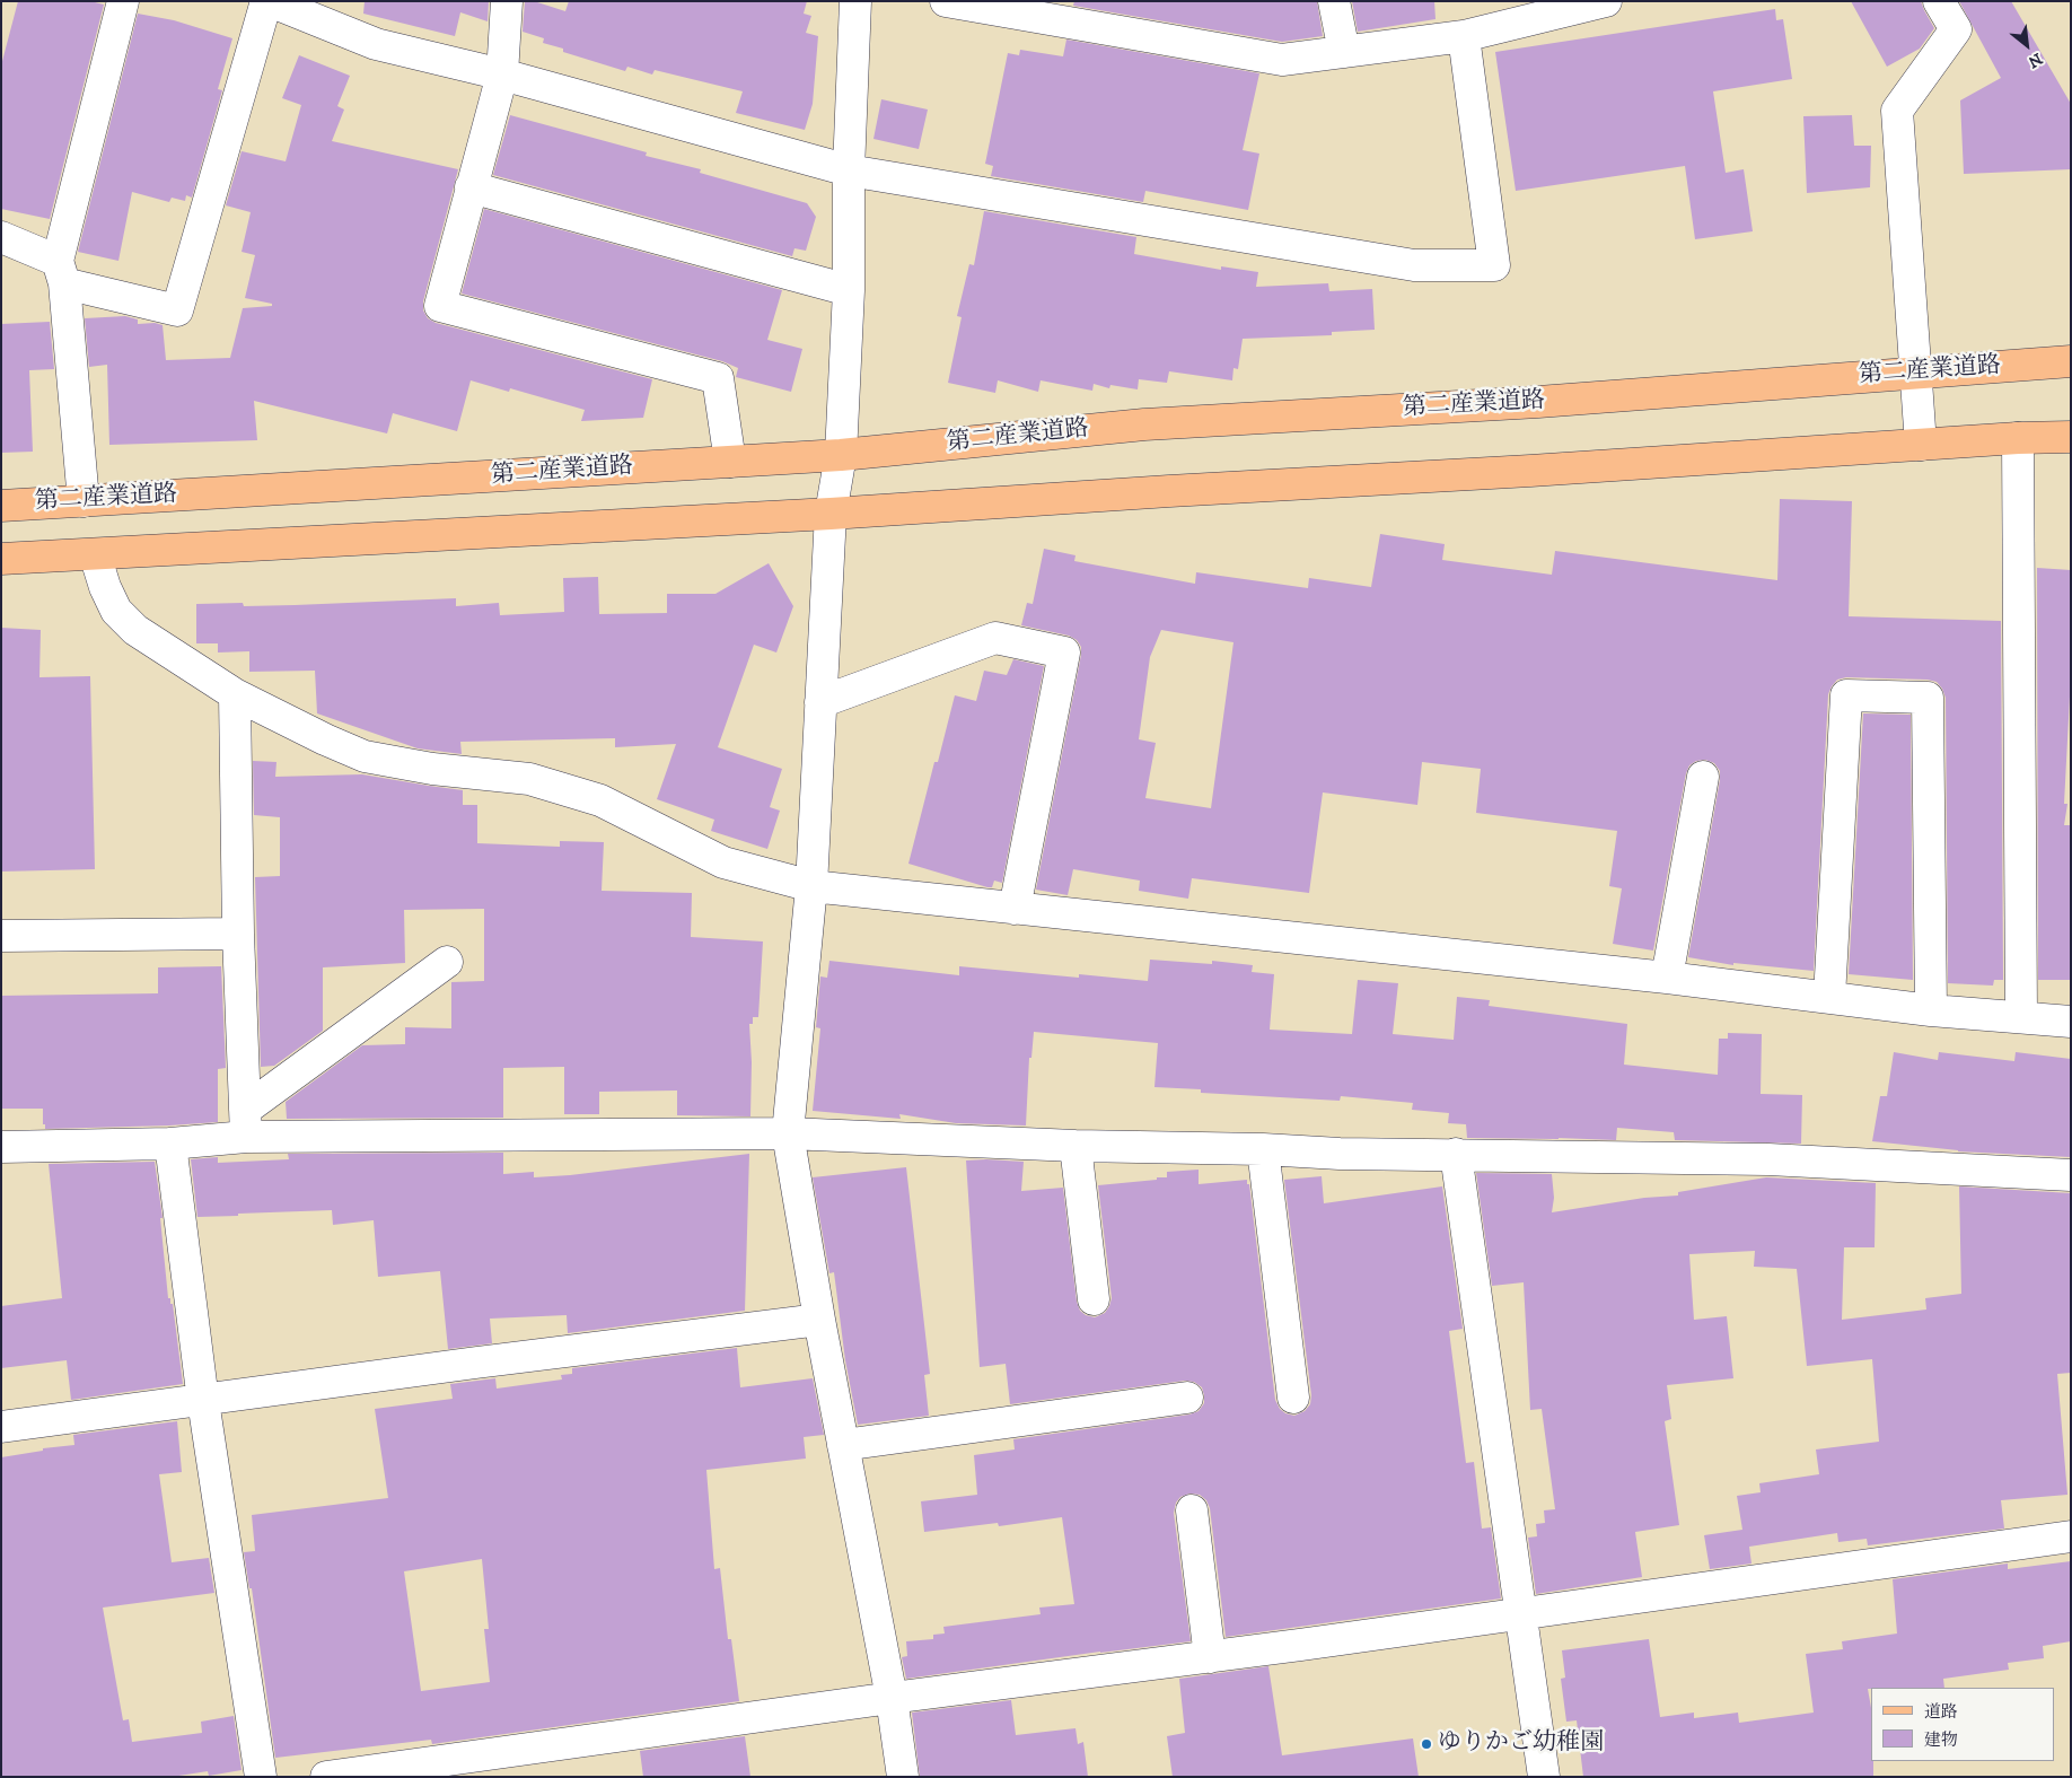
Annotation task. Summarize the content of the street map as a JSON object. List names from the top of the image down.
{
  "streets": {
    "main road": ["第二産業道路"]
  },
  "places": ["ゆりかご幼稚園"],
  "legend": ["道路", "建物"],
  "north": "bottom right"
}
